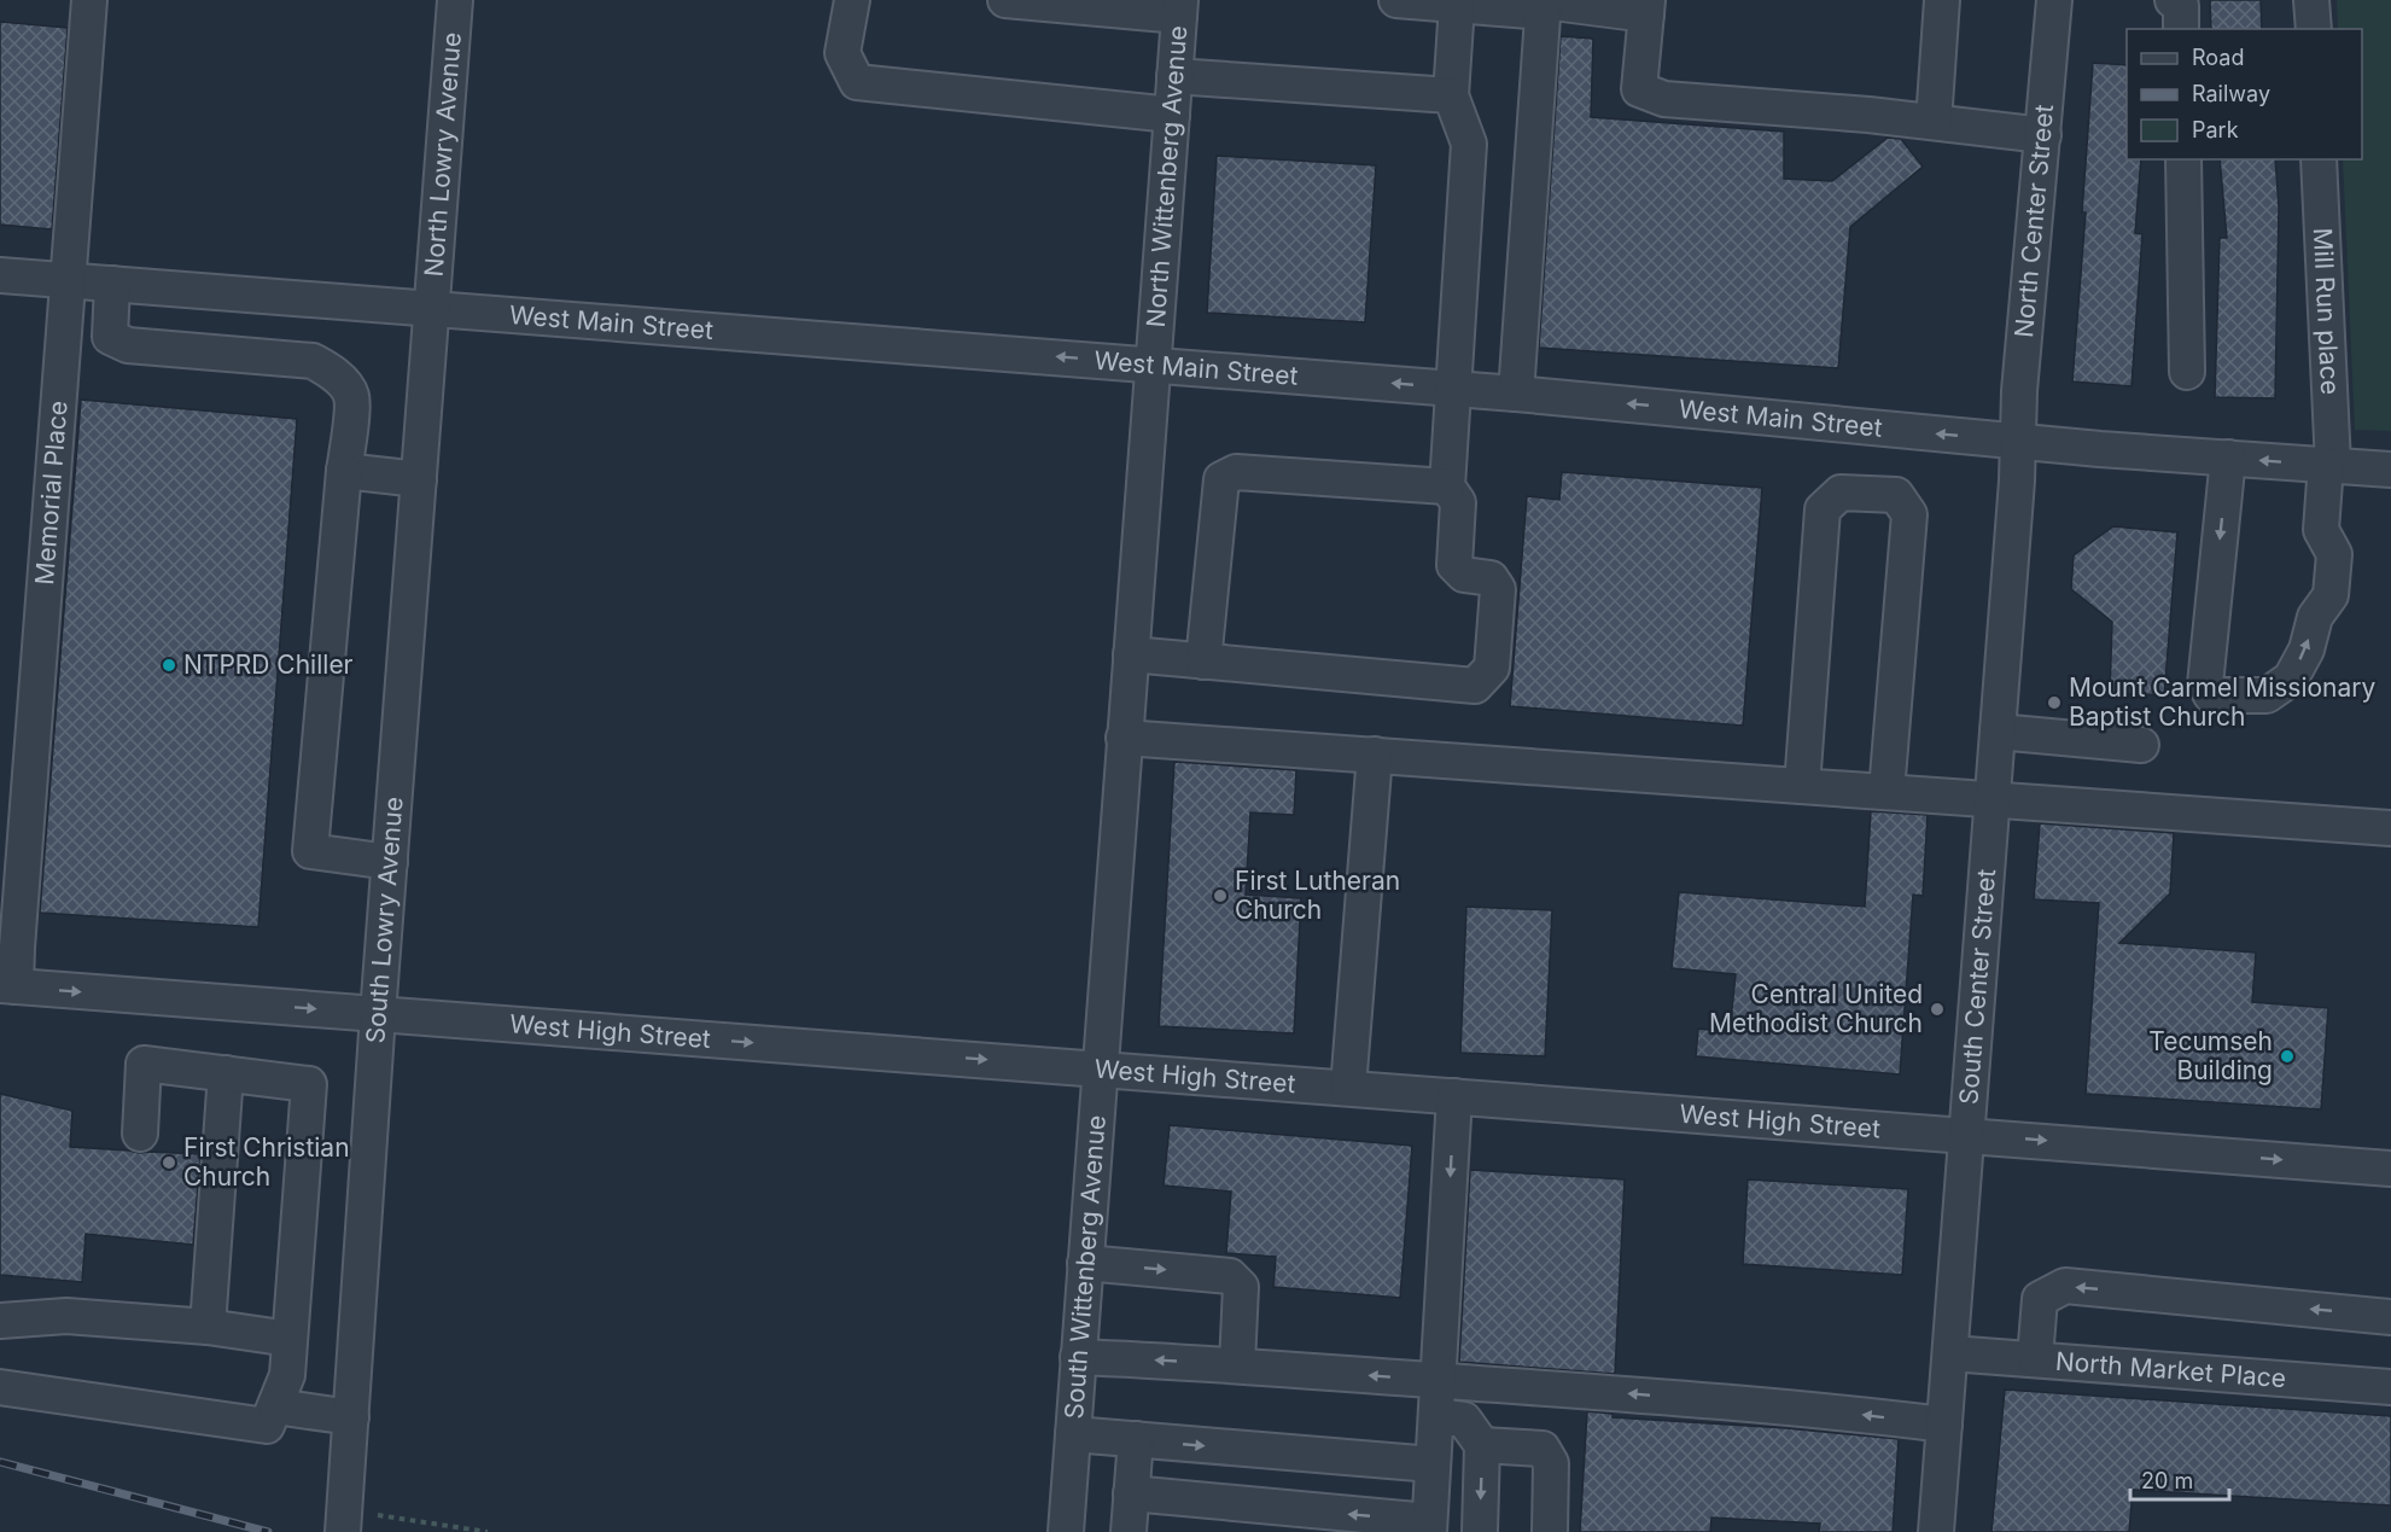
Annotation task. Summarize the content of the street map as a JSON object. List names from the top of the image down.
{
  "streets": {
    "street": [
      "North Lowry Avenue",
      "North Wittenberg Avenue",
      "North Center Street",
      "Mill Run place",
      "West Main Street",
      "Memorial Place",
      "South Lowry Avenue",
      "South Center Street",
      "West High Street",
      "South Wittenberg Avenue",
      "North Market Place"
    ]
  },
  "crossings": [
    ["North Lowry Avenue", "West Main Street"],
    ["North Lowry Avenue", "South Lowry Avenue"],
    ["North Wittenberg Avenue", "West Main Street"],
    ["North Wittenberg Avenue", "South Wittenberg Avenue"],
    ["North Center Street", "West Main Street"],
    ["North Center Street", "South Center Street"],
    ["Mill Run place", "West Main Street"],
    ["West Main Street", "Memorial Place"],
    ["West Main Street", "South Lowry Avenue"],
    ["West Main Street", "South Center Street"],
    ["Memorial Place", "West High Street"],
    ["South Lowry Avenue", "West High Street"],
    ["South Center Street", "West High Street"],
    ["South Center Street", "North Market Place"],
    ["West High Street", "South Wittenberg Avenue"]
  ],
  "one_way": ["West Main Street", "West High Street"],
  "places": [
    "NTPRD Chiller",
    "Mount Carmel Missionary Baptist Church",
    "First Lutheran Church",
    "Central United Methodist Church",
    "Tecumseh Building",
    "First Christian Church"
  ],
  "legend": ["Road", "Railway", "Park"],
  "scale_bar": "20 m"
}
